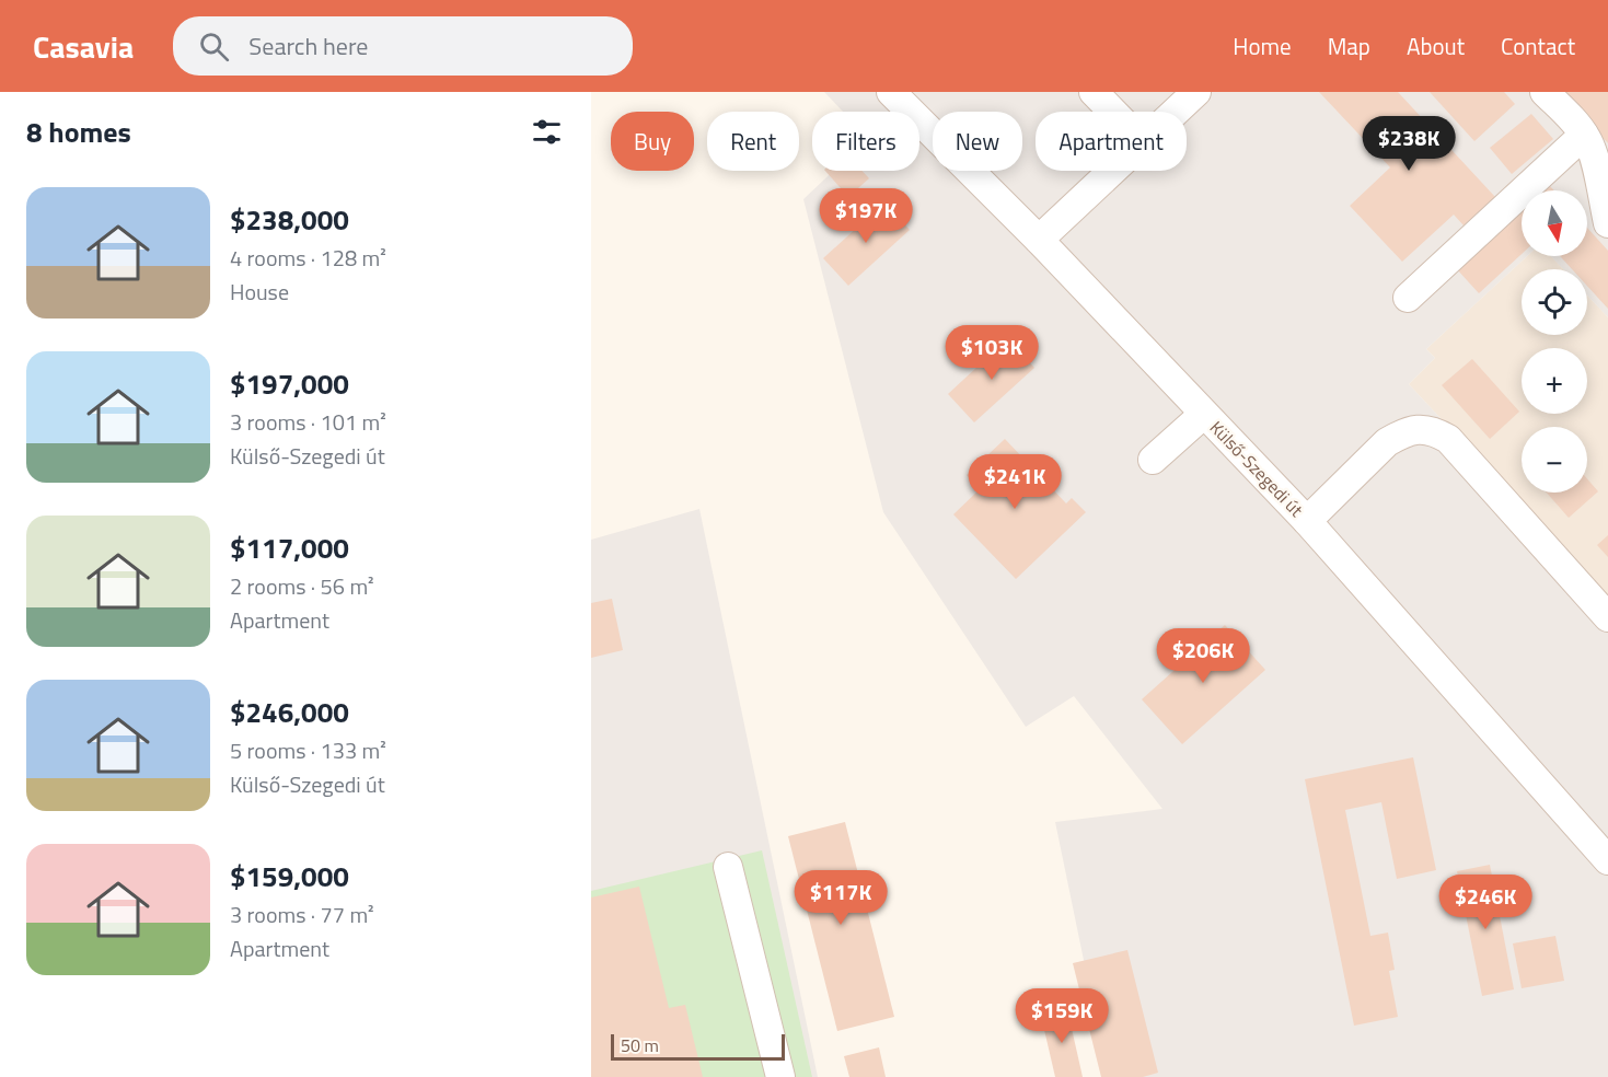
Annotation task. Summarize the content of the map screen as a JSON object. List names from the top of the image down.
{
  "streets": {
    "street": ["Külső-Szegedi út"]
  },
  "scale_bar": "50 m",
  "north": "bottom",
  "page": {
    "header": "Casavia",
    "search": "Search here",
    "nav": [
      "Home",
      "Map",
      "About",
      "Contact"
    ],
    "heading": "8 homes",
    "chip": [
      "Buy",
      "Rent",
      "Filters",
      "New",
      "Apartment"
    ],
    "price": [
      "$238K",
      "$197K",
      "$103K",
      "$241K",
      "$206K",
      "$117K",
      "$246K",
      "$159K"
    ],
    "list": [
      {
        "name": "$238,000",
        "note": "4 rooms · 128 m² · House"
      },
      {
        "name": "$197,000",
        "note": "3 rooms · 101 m² · Külső-Szegedi út"
      },
      {
        "name": "$117,000",
        "note": "2 rooms · 56 m² · Apartment"
      },
      {
        "name": "$246,000",
        "note": "5 rooms · 133 m² · Külső-Szegedi út"
      },
      {
        "name": "$159,000",
        "note": "3 rooms · 77 m² · Apartment"
      }
    ],
    "map_buttons": ["+", "−"],
    "scale": "50 m"
  }
}
